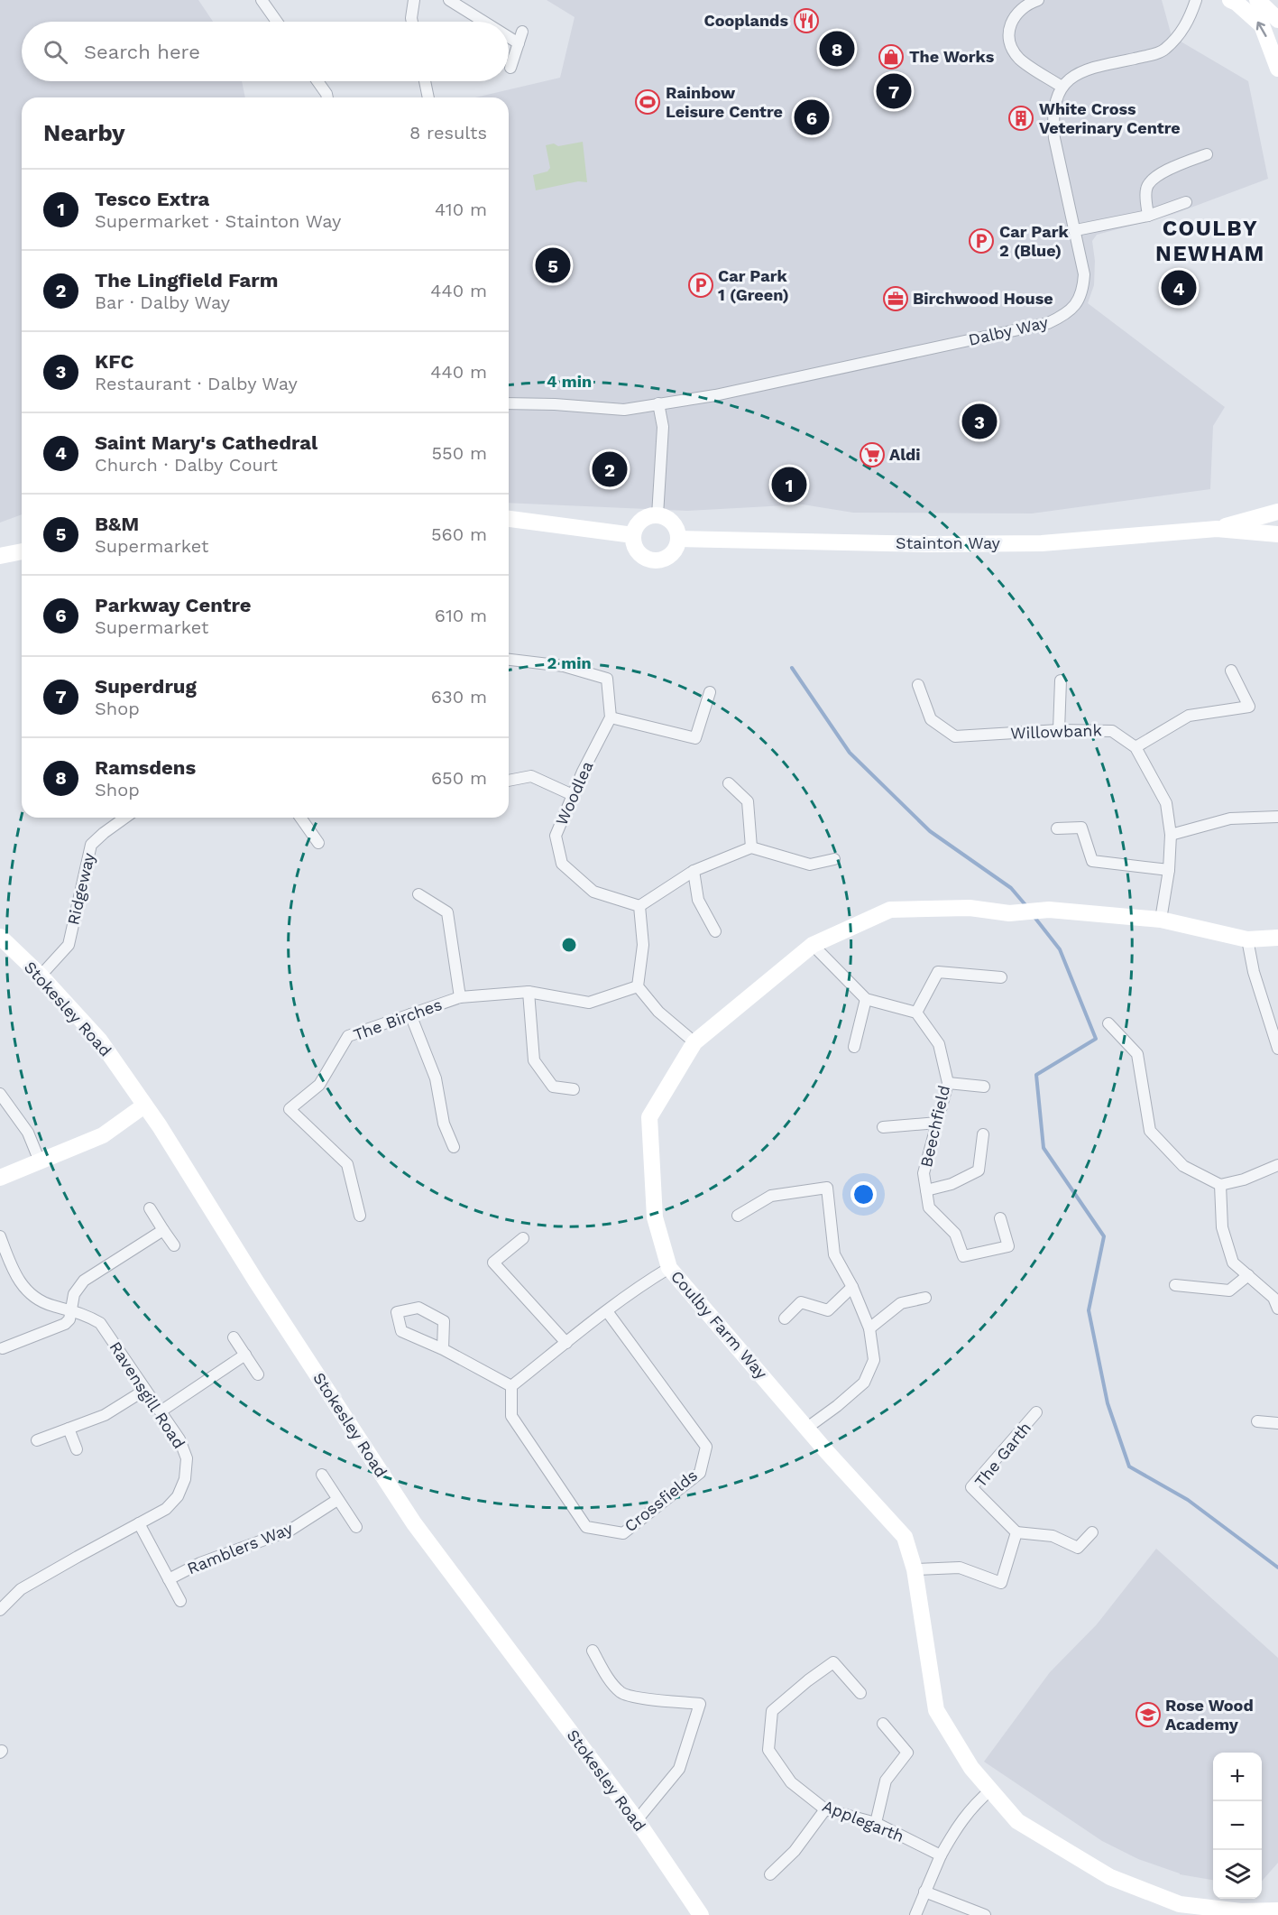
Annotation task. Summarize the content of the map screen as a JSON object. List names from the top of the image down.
{
  "streets": {
    "street": [
      "Dalby Way",
      "Stainton Way",
      "Willowbank",
      "Woodlea",
      "Ridgeway",
      "Stokesley Road",
      "The Birches",
      "Beechfield",
      "Coulby Farm Way",
      "Ravensgill Road",
      "The Garth",
      "Crossfields",
      "Ramblers Way",
      "Applegarth"
    ]
  },
  "crossings": [
    ["Willowbank", "Coulby Farm Way"],
    ["Ridgeway", "Stokesley Road"],
    ["Ravensgill Road", "Ramblers Way"]
  ],
  "districts": ["COULBY NEWHAM"],
  "places": {
    "restaurant": ["Cooplands"],
    "shop": ["The Works"],
    "sports": ["Rainbow Leisure Centre"],
    "building": ["White Cross Veterinary Centre"],
    "parking": ["Car Park 2 (Blue)", "Car Park 1 (Green)"],
    "office": ["Birchwood House"],
    "supermarket": ["Aldi"],
    "school or university": ["Rose Wood Academy"]
  },
  "page": {
    "search": "Search here",
    "pins": [
      "8",
      "7",
      "6",
      "5",
      "4",
      "3",
      "2",
      "1"
    ],
    "heading": ["Nearby", "8 results"],
    "list": [
      {
        "mark": "1",
        "name": "Tesco Extra",
        "note": "Supermarket · Stainton Way",
        "value": "410 m"
      },
      {
        "mark": "2",
        "name": "The Lingfield Farm",
        "note": "Bar · Dalby Way",
        "value": "440 m"
      },
      {
        "mark": "3",
        "name": "KFC",
        "note": "Restaurant · Dalby Way",
        "value": "440 m"
      },
      {
        "mark": "4",
        "name": "Saint Mary's Cathedral",
        "note": "Church · Dalby Court",
        "value": "550 m"
      },
      {
        "mark": "5",
        "name": "B&M",
        "note": "Supermarket",
        "value": "560 m"
      },
      {
        "mark": "6",
        "name": "Parkway Centre",
        "note": "Supermarket",
        "value": "610 m"
      },
      {
        "mark": "7",
        "name": "Superdrug",
        "note": "Shop",
        "value": "630 m"
      },
      {
        "mark": "8",
        "name": "Ramsdens",
        "note": "Shop",
        "value": "650 m"
      }
    ],
    "map_buttons": ["+", "−"]
  },
  "rings": ["4 min", "2 min"]
}
